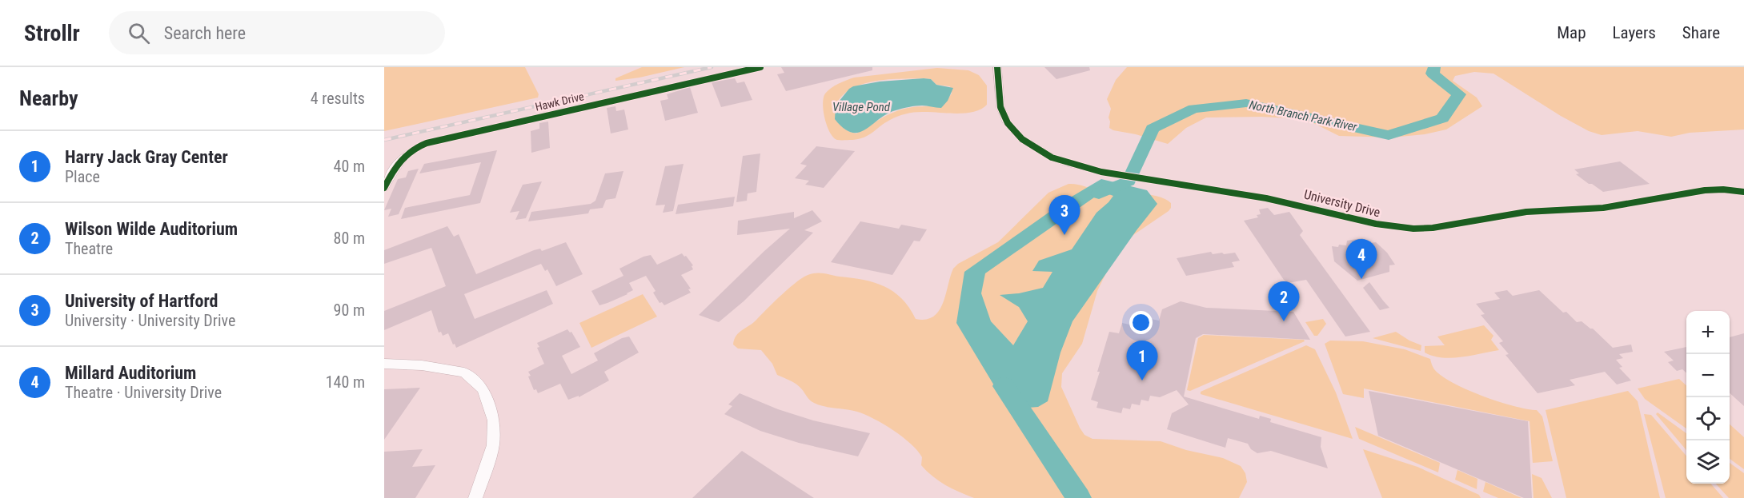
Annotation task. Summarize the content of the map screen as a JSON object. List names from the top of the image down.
{
  "streets": {
    "street": ["Hawk Drive", "University Drive"]
  },
  "water": ["Village Pond", "North Branch Park River"],
  "page": {
    "header": "Strollr",
    "search": "Search here",
    "nav": ["Map", "Layers", "Share"],
    "heading": ["Nearby", "4 results"],
    "list": [
      {
        "mark": "1",
        "name": "Harry Jack Gray Center",
        "note": "Place",
        "value": "40 m"
      },
      {
        "mark": "2",
        "name": "Wilson Wilde Auditorium",
        "note": "Theatre",
        "value": "80 m"
      },
      {
        "mark": "3",
        "name": "University of Hartford",
        "note": "University · University Drive",
        "value": "90 m"
      },
      {
        "mark": "4",
        "name": "Millard Auditorium",
        "note": "Theatre · University Drive",
        "value": "140 m"
      }
    ],
    "pins": [
      "3",
      "4",
      "2",
      "1"
    ],
    "map_buttons": ["+", "−"]
  }
}
